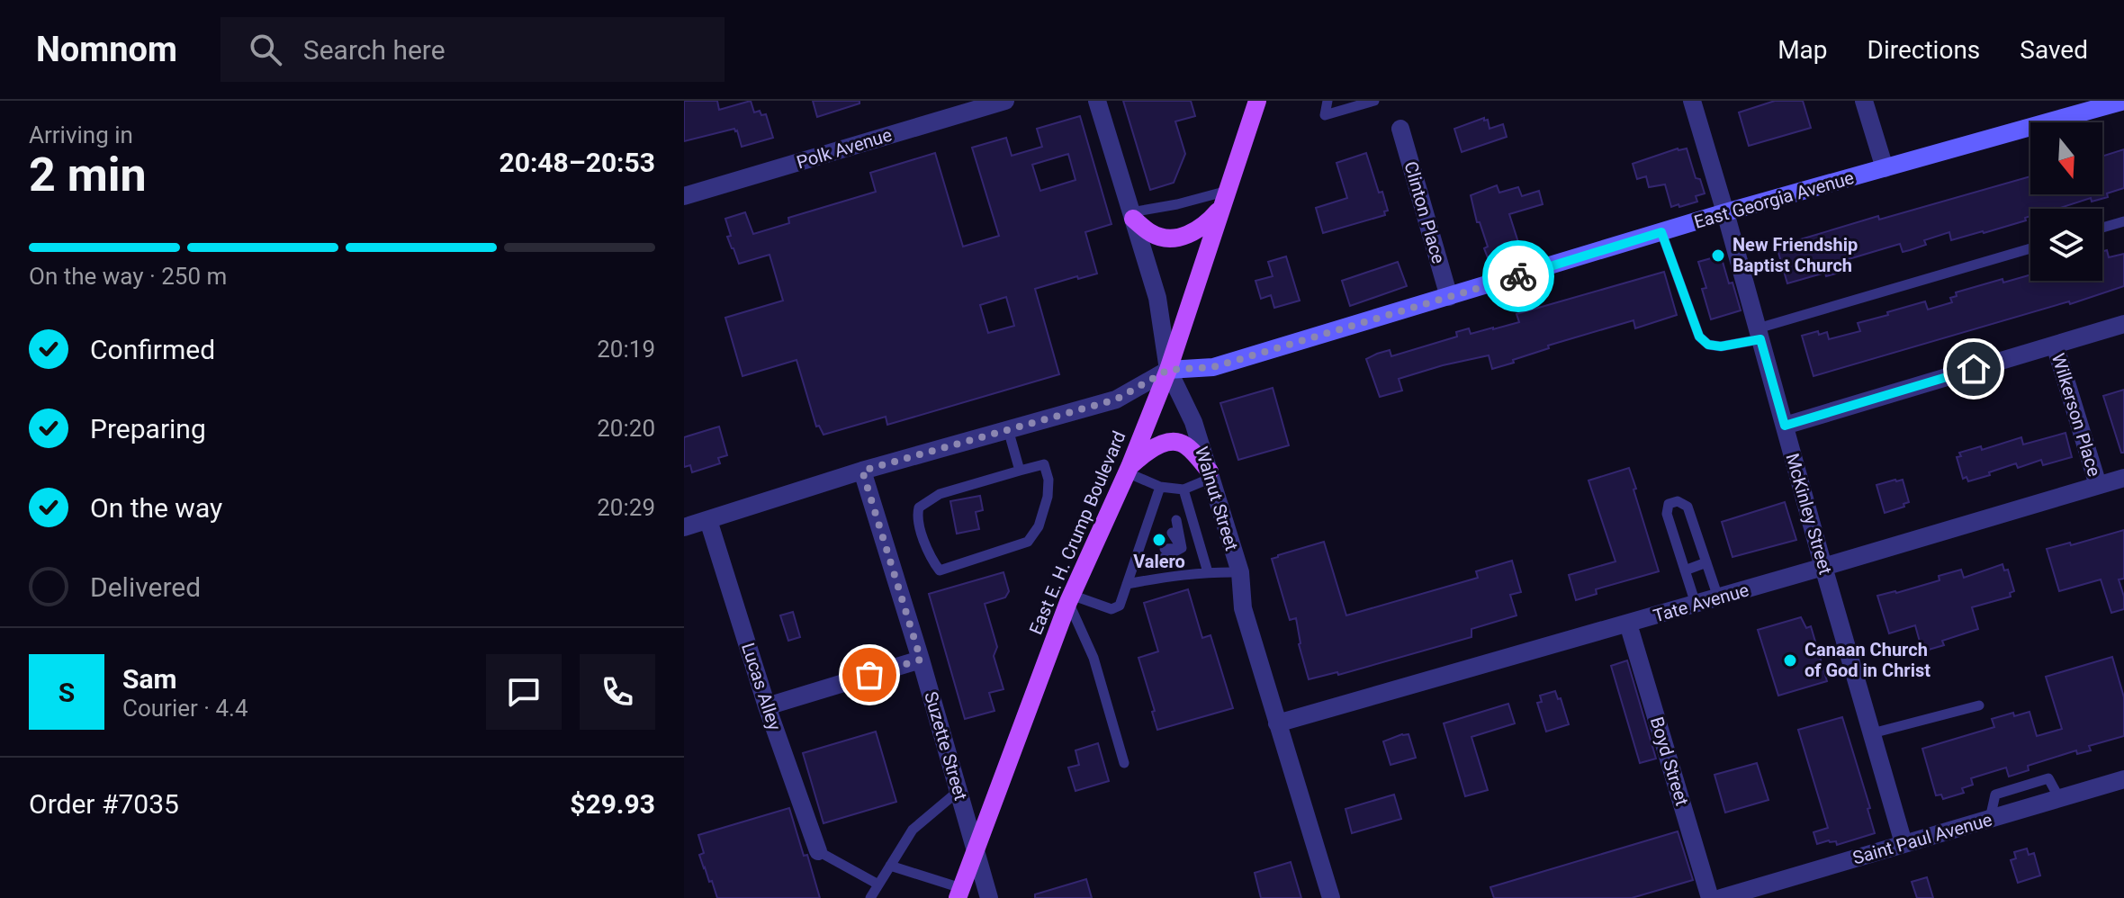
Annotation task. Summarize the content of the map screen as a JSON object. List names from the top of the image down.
{
  "streets": {
    "main road": ["East E. H. Crump Boulevard"],
    "street": [
      "Polk Avenue",
      "East Georgia Avenue",
      "Clinton Place",
      "Wilkerson Place",
      "Walnut Street",
      "McKinley Street",
      "Tate Avenue",
      "Lucas Alley",
      "Suzette Street",
      "Boyd Street",
      "Saint Paul Avenue"
    ]
  },
  "crossings": [
    ["East Georgia Avenue", "Clinton Place"],
    ["East Georgia Avenue", "Walnut Street"],
    ["East Georgia Avenue", "McKinley Street"],
    ["East Georgia Avenue", "East E. H. Crump Boulevard"],
    ["East Georgia Avenue", "Lucas Alley"],
    ["East Georgia Avenue", "Suzette Street"],
    ["Wilkerson Place", "Tate Avenue"],
    ["Walnut Street", "East E. H. Crump Boulevard"],
    ["Walnut Street", "Tate Avenue"],
    ["McKinley Street", "Tate Avenue"],
    ["McKinley Street", "Saint Paul Avenue"],
    ["East E. H. Crump Boulevard", "Suzette Street"],
    ["Tate Avenue", "Boyd Street"]
  ],
  "places": ["New Friendship Baptist Church", "Valero", "Canaan Church of God in Christ"],
  "north": "bottom",
  "page": {
    "header": "Nomnom",
    "search": "Search here",
    "nav": ["Map", "Directions", "Saved"],
    "heading": ["2 min", "Arriving in", "20:48–20:53"],
    "panel": [
      "Sam",
      "Courier · 4.4",
      "Order #7035",
      "$29.93"
    ],
    "bar": "On the way · 250 m",
    "list": [
      ["Confirmed", "20:19"],
      ["Preparing", "20:20"],
      ["On the way", "20:29"],
      "Delivered"
    ],
    "round": "S"
  }
}
